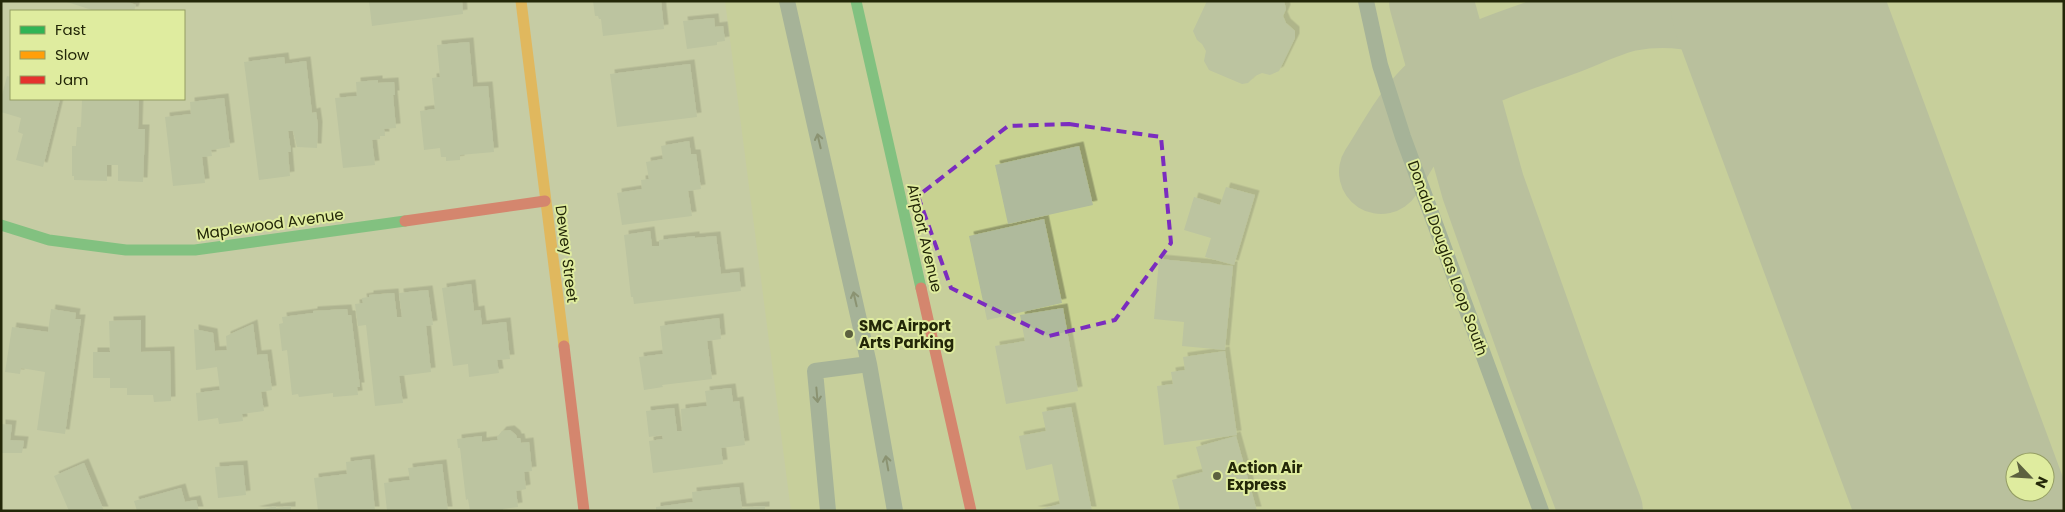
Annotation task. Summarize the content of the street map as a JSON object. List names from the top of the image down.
{
  "streets": {
    "street": ["Maplewood Avenue", "Airport Avenue", "Dewey Street"],
    "lane": ["Donald Douglas Loop South"]
  },
  "crossings": [
    ["Maplewood Avenue", "Dewey Street"]
  ],
  "places": ["SMC Airport Arts Parking", "Action Air Express"],
  "legend": ["Fast", "Slow", "Jam"],
  "north": "bottom right"
}
